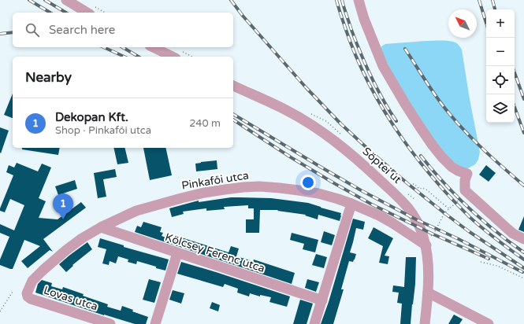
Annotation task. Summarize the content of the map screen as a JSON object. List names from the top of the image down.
{
  "streets": {
    "street": [
      "Söptei út",
      "Pinkafői utca",
      "Kölcsey Ferenc utca",
      "Lovas utca"
    ]
  },
  "crossings": [
    ["Söptei út", "Pinkafői utca"],
    ["Pinkafői utca", "Kölcsey Ferenc utca"],
    ["Pinkafői utca", "Lovas utca"]
  ],
  "north": "top left",
  "page": {
    "map_buttons": ["+", "−"],
    "search": "Search here",
    "heading": "Nearby",
    "list": [
      {
        "mark": "1",
        "name": "Dekopan Kft.",
        "note": "Shop · Pinkafői utca",
        "value": "240 m"
      }
    ],
    "pins": "1"
  }
}
